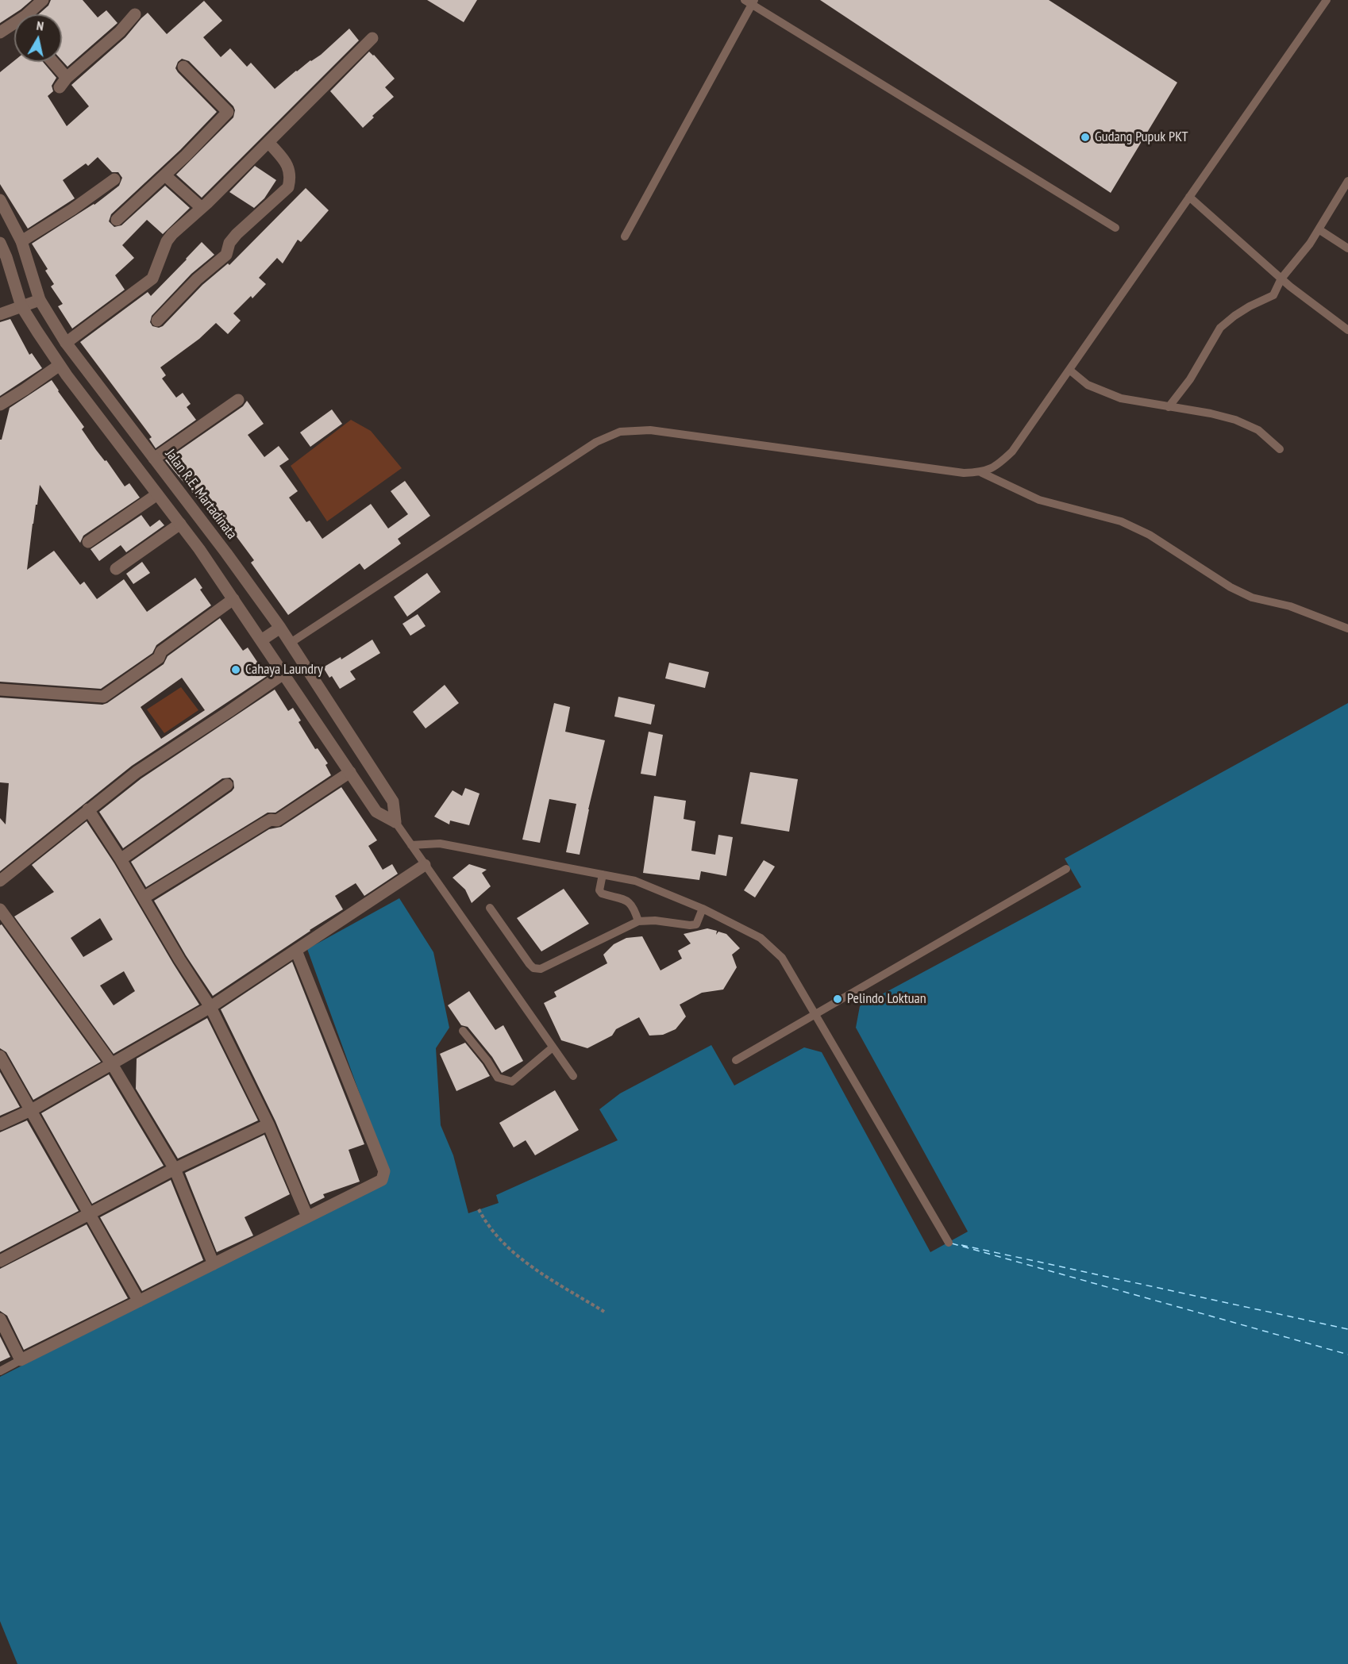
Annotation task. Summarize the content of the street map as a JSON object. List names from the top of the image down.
{
  "streets": {
    "street": ["Jalan R.E. Martadinata"]
  },
  "places": ["Gudang Pupuk PKT", "Cahaya Laundry", "Pelindo Loktuan"],
  "north": "top"
}
